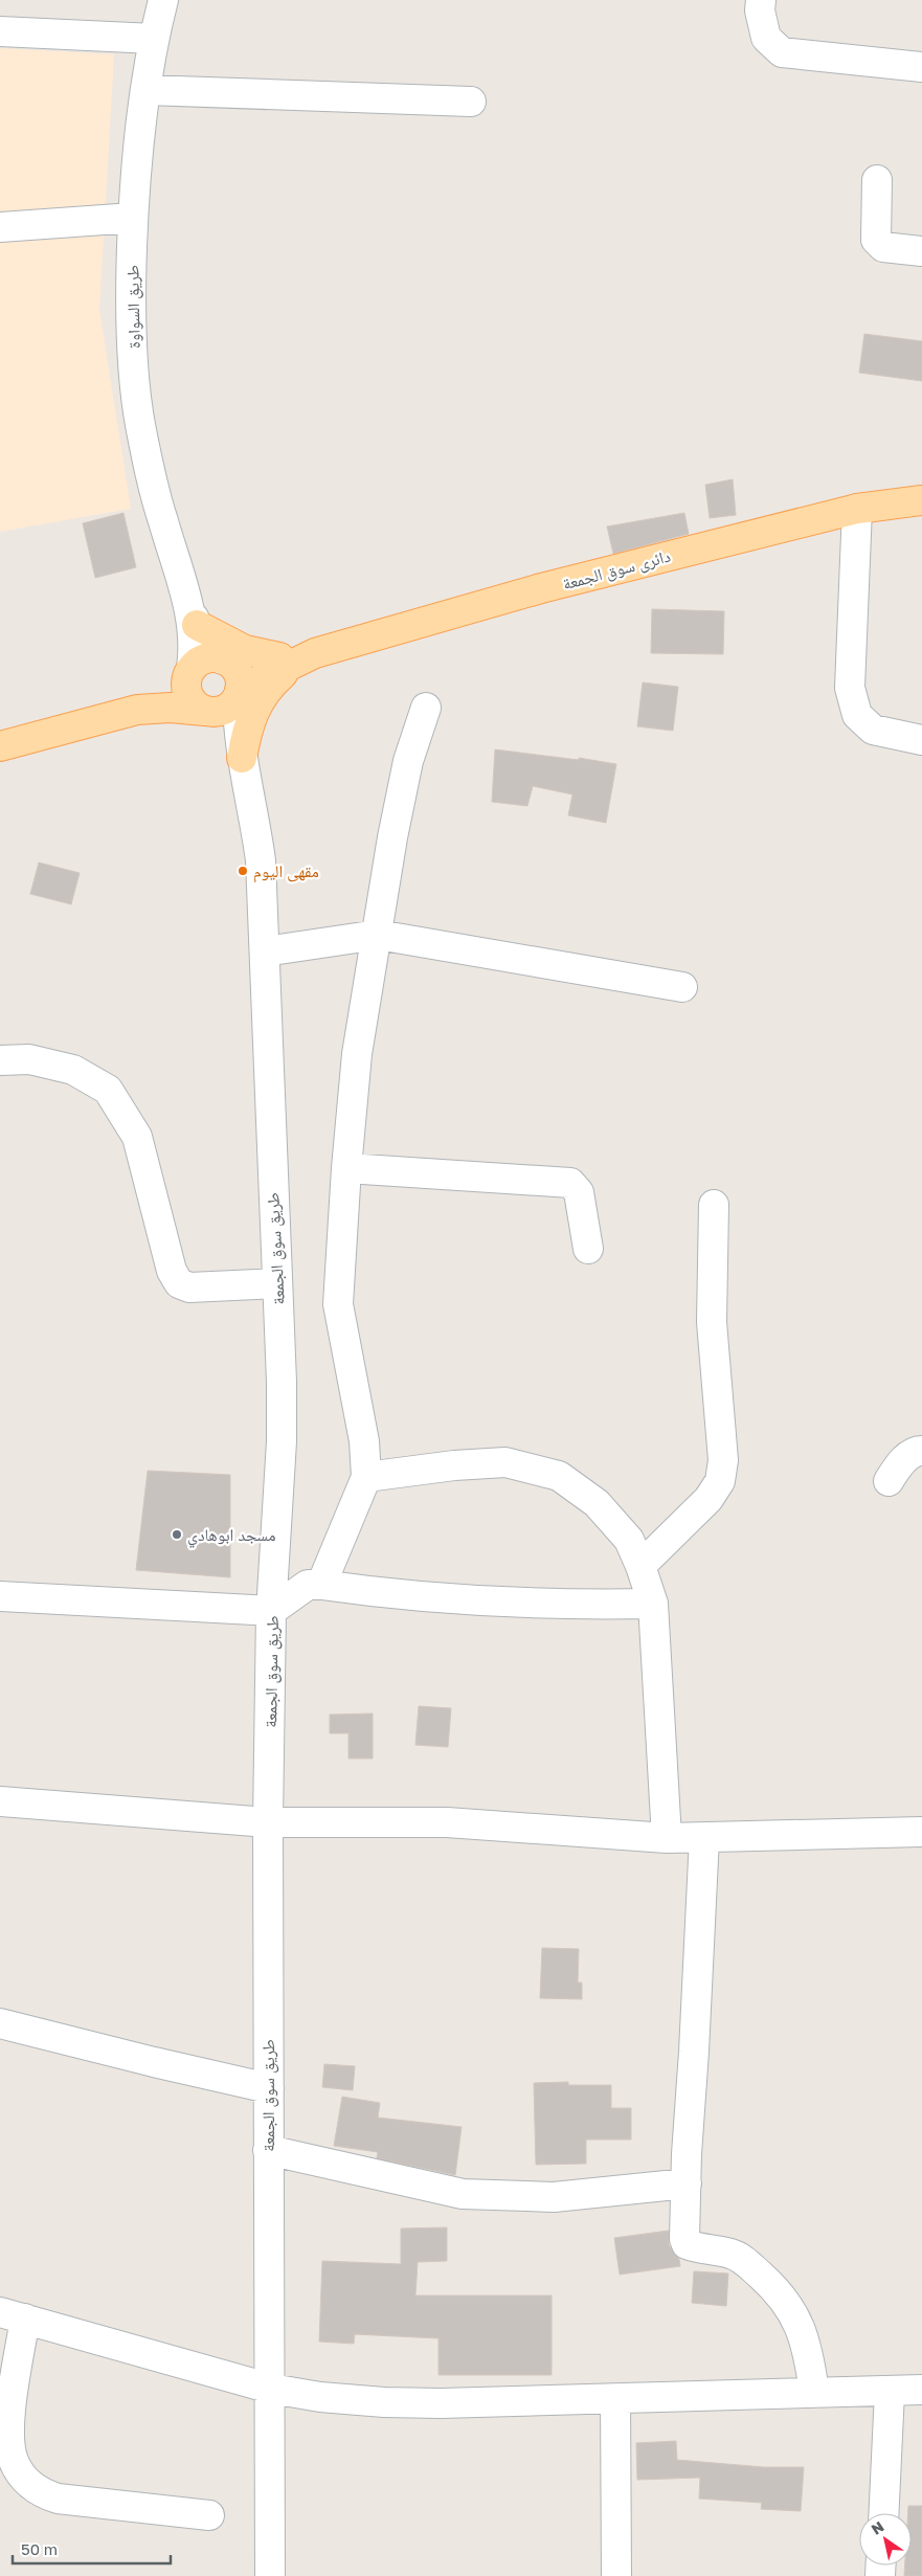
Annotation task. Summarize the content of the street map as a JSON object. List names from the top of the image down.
{
  "streets": {
    "main road": ["دائرى سوق الجمعة"],
    "street": ["طريق السواوة", "طريق سوق الجمعة"]
  },
  "places": ["مقهى اليوم", "مسجد ابوهادي"],
  "scale_bar": "50 m",
  "north": "top left"
}
